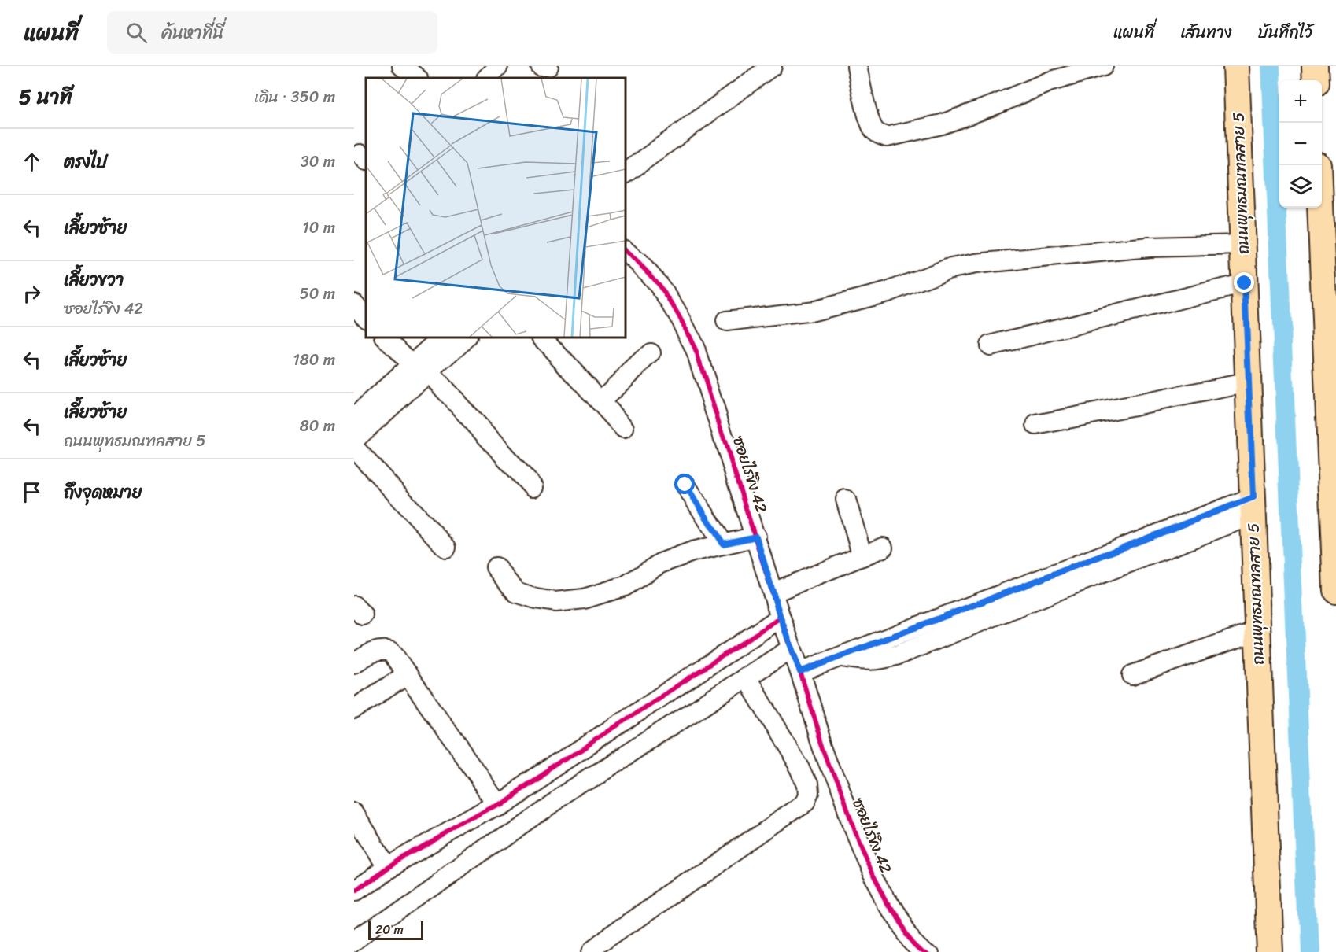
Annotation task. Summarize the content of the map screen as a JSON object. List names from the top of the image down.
{
  "streets": {
    "main road": ["ถนนพุทธมณฑลสาย 5"],
    "street": ["ซอยไร่ขิง 42"]
  },
  "scale_bar": "20 m",
  "page": {
    "header": "แผนที่",
    "search": "ค้นหาที่นี่",
    "nav": ["แผนที่", "เส้นทาง", "บันทึกไว้"],
    "heading": ["5 นาที", "เดิน · 350 m"],
    "map_buttons": ["+", "−"],
    "list": [
      ["ตรงไป", "30 m"],
      ["เลี้ยวซ้าย", "10 m"],
      ["เลี้ยวขวา", "ซอยไร่ขิง 42", "50 m"],
      ["เลี้ยวซ้าย", "180 m"],
      ["เลี้ยวซ้าย", "ถนนพุทธมณฑลสาย 5", "80 m"],
      "ถึงจุดหมาย"
    ],
    "scale": "20 m"
  }
}
